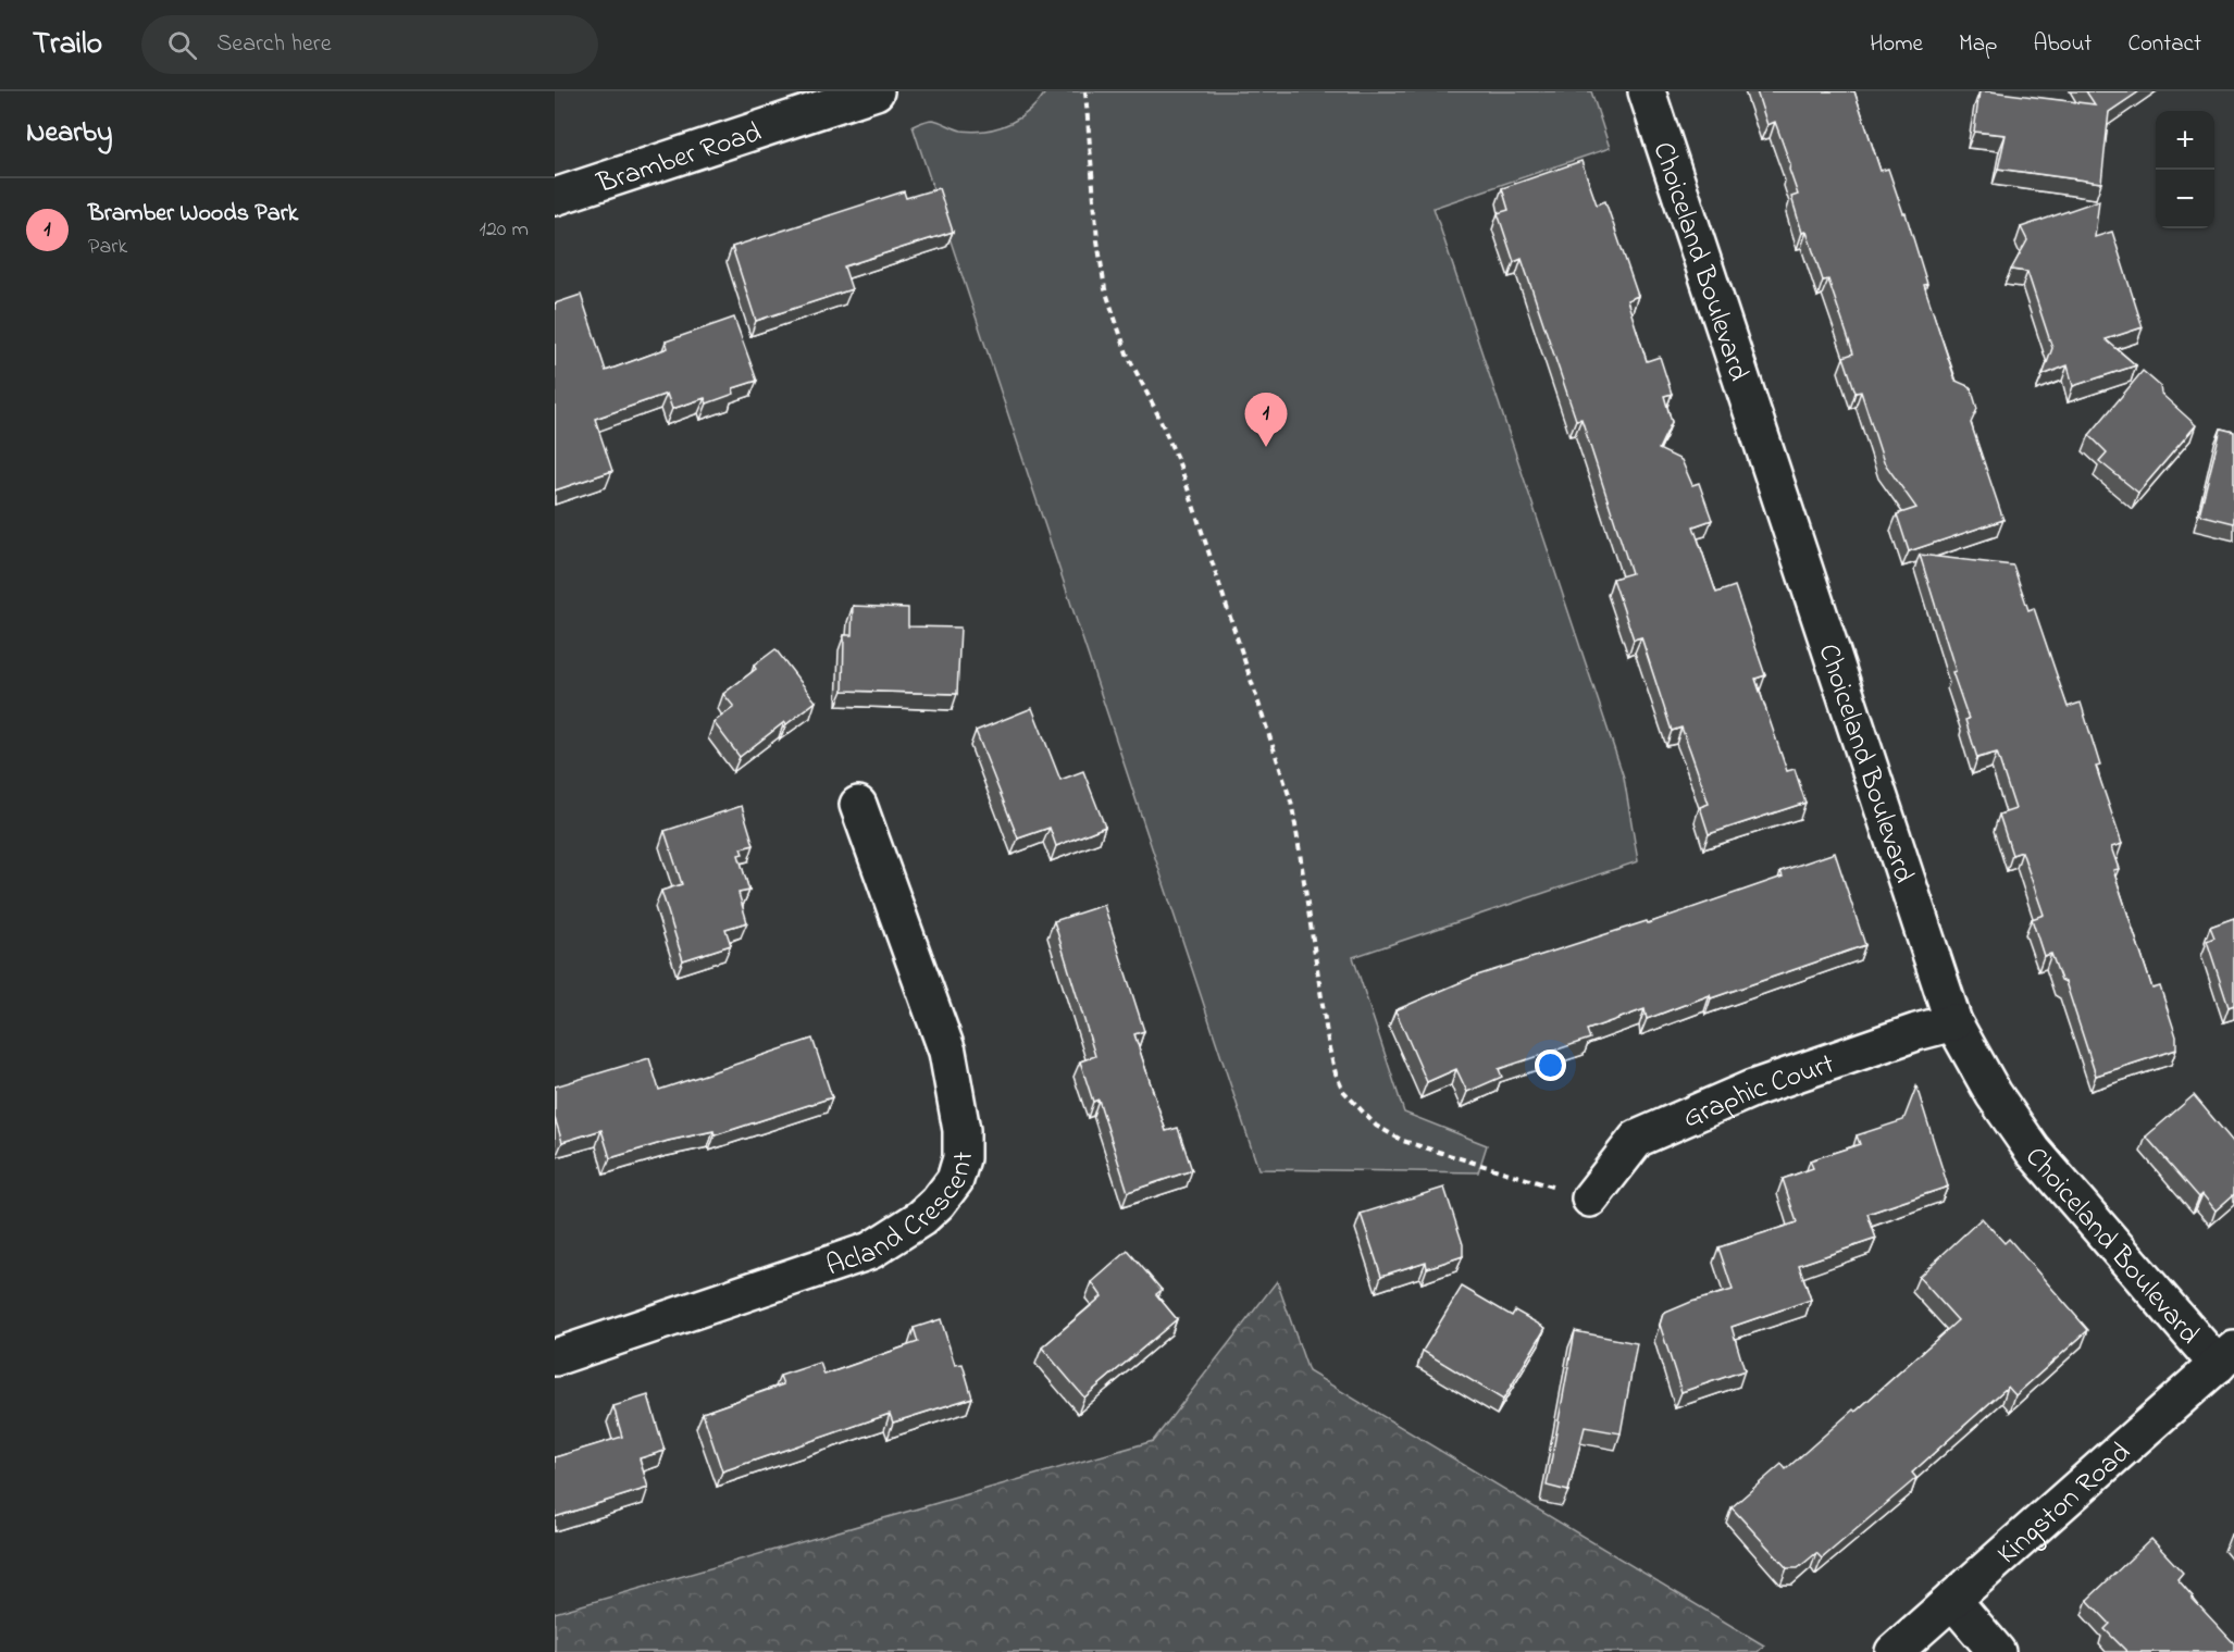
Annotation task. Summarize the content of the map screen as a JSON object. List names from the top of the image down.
{
  "streets": {
    "street": [
      "Bramber Road",
      "Choiceland Boulevard",
      "Graphic Court",
      "Acland Crescent",
      "Kingston Road"
    ]
  },
  "crossings": [
    ["Choiceland Boulevard", "Graphic Court"],
    ["Choiceland Boulevard", "Kingston Road"]
  ],
  "page": {
    "header": "Trailo",
    "search": "Search here",
    "nav": [
      "Home",
      "Map",
      "About",
      "Contact"
    ],
    "heading": "Nearby",
    "map_buttons": ["+", "−"],
    "list": [
      {
        "mark": "1",
        "name": "Bramber Woods Park",
        "note": "Park",
        "value": "120 m"
      }
    ],
    "pins": "1"
  }
}
